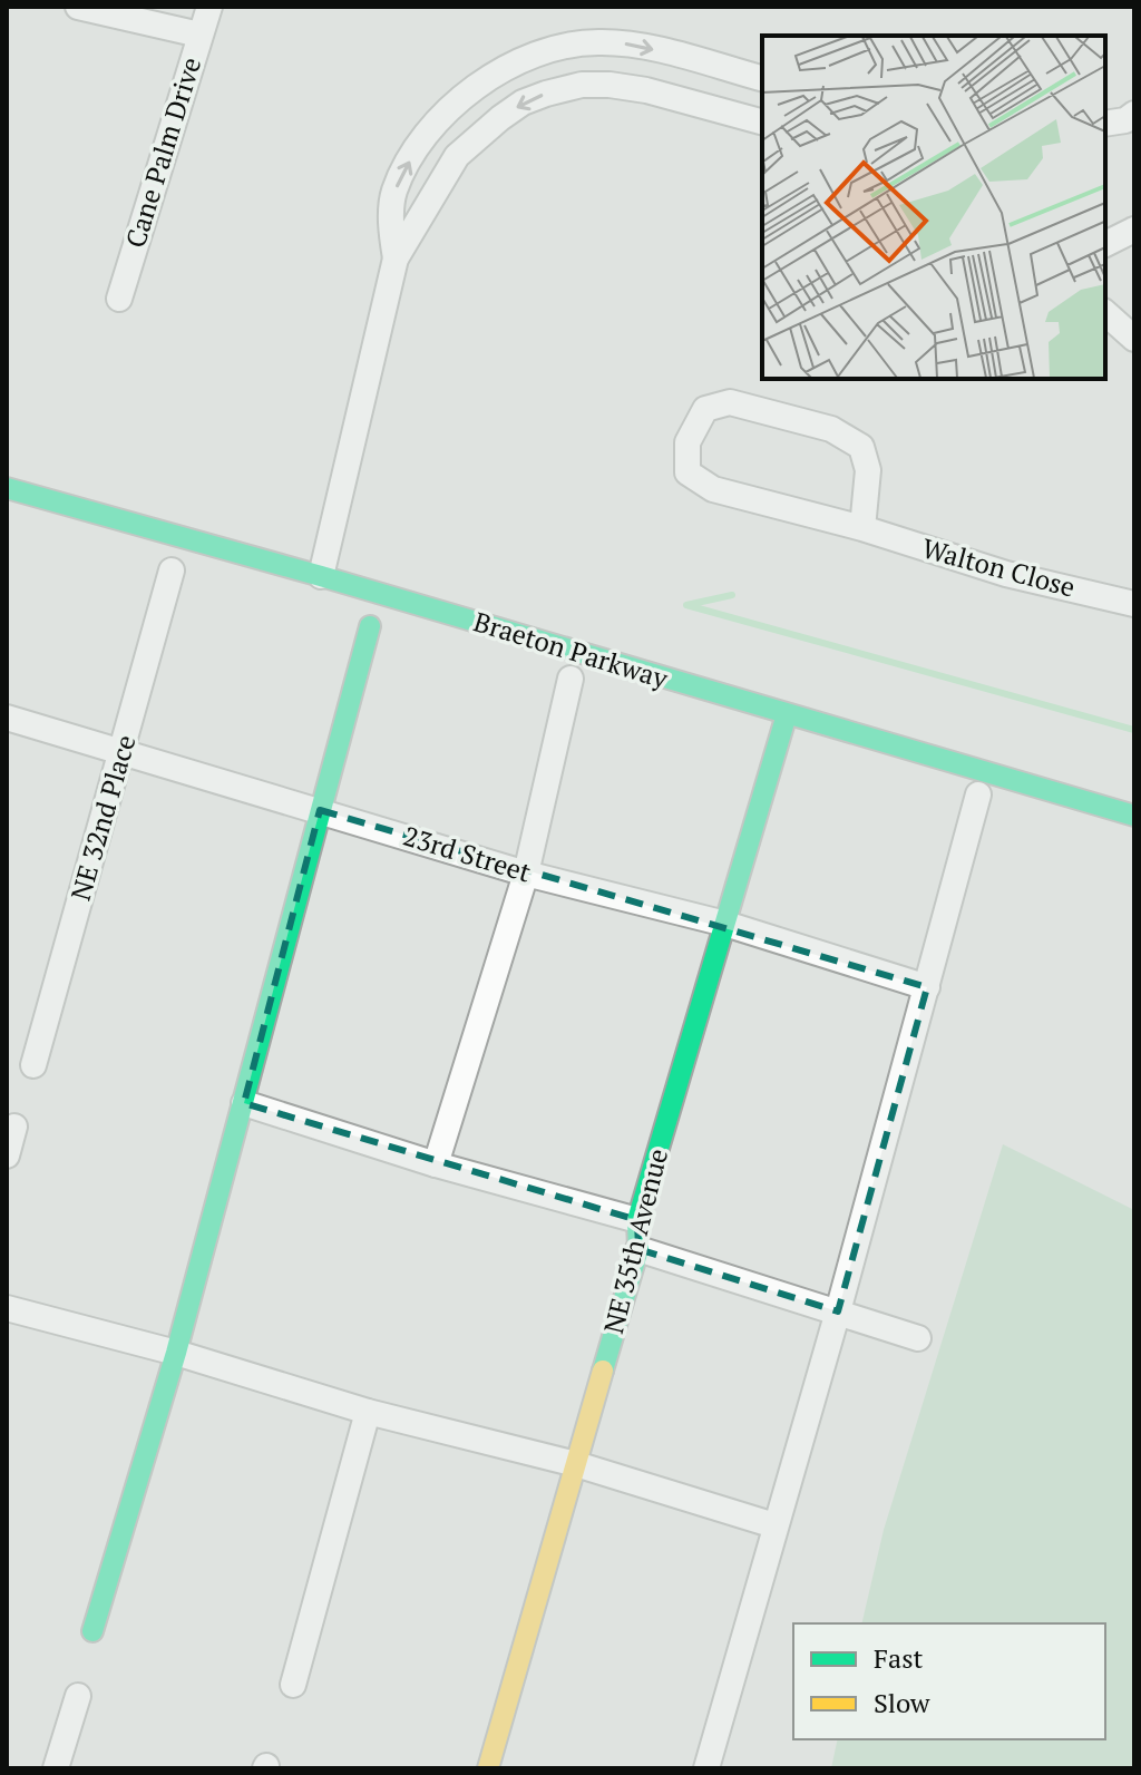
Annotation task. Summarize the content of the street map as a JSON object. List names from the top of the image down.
{
  "streets": {
    "street": [
      "Cane Palm Drive",
      "Walton Close",
      "Braeton Parkway",
      "NE 32nd Place",
      "23rd Street",
      "NE 35th Avenue"
    ]
  },
  "crossings": [
    ["Braeton Parkway", "NE 35th Avenue"],
    ["NE 32nd Place", "23rd Street"],
    ["23rd Street", "NE 35th Avenue"]
  ],
  "legend": ["Fast", "Slow"]
}
